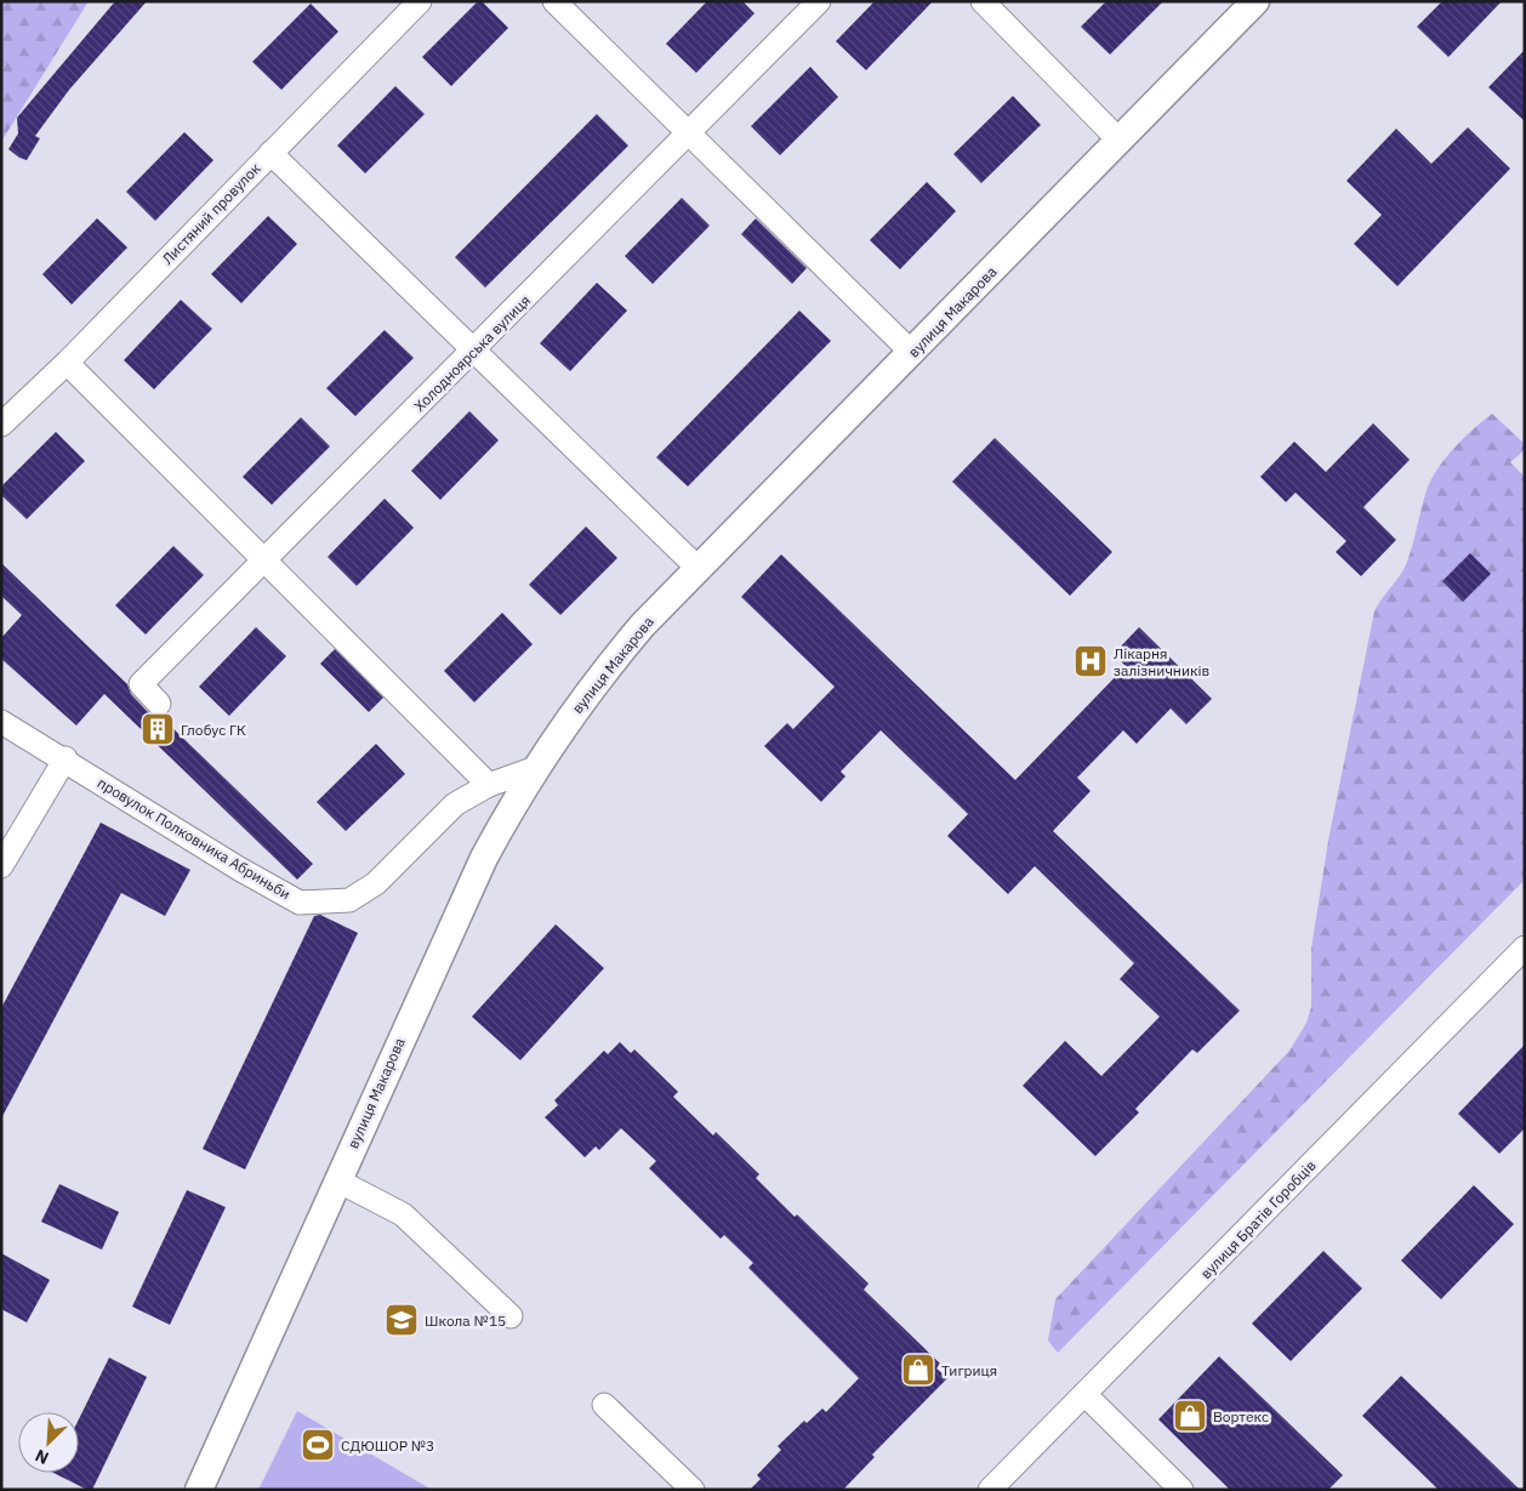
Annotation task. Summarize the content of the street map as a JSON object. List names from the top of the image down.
{
  "streets": {
    "street": [
      "Листяний провулок",
      "вулиця Макарова",
      "Холодноярська вулиця",
      "провулок Полковника Абриньби",
      "вулиця Братів Горобців"
    ]
  },
  "crossings": [
    ["вулиця Макарова", "провулок Полковника Абриньби"]
  ],
  "places": {
    "hospital": ["Лікарня залізничників"],
    "building": ["Глобус ГК"],
    "school or university": ["Школа №15"],
    "shop": ["Тигриця", "Вортекс"],
    "sports": ["СДЮШОР №3"]
  },
  "north": "bottom left"
}
